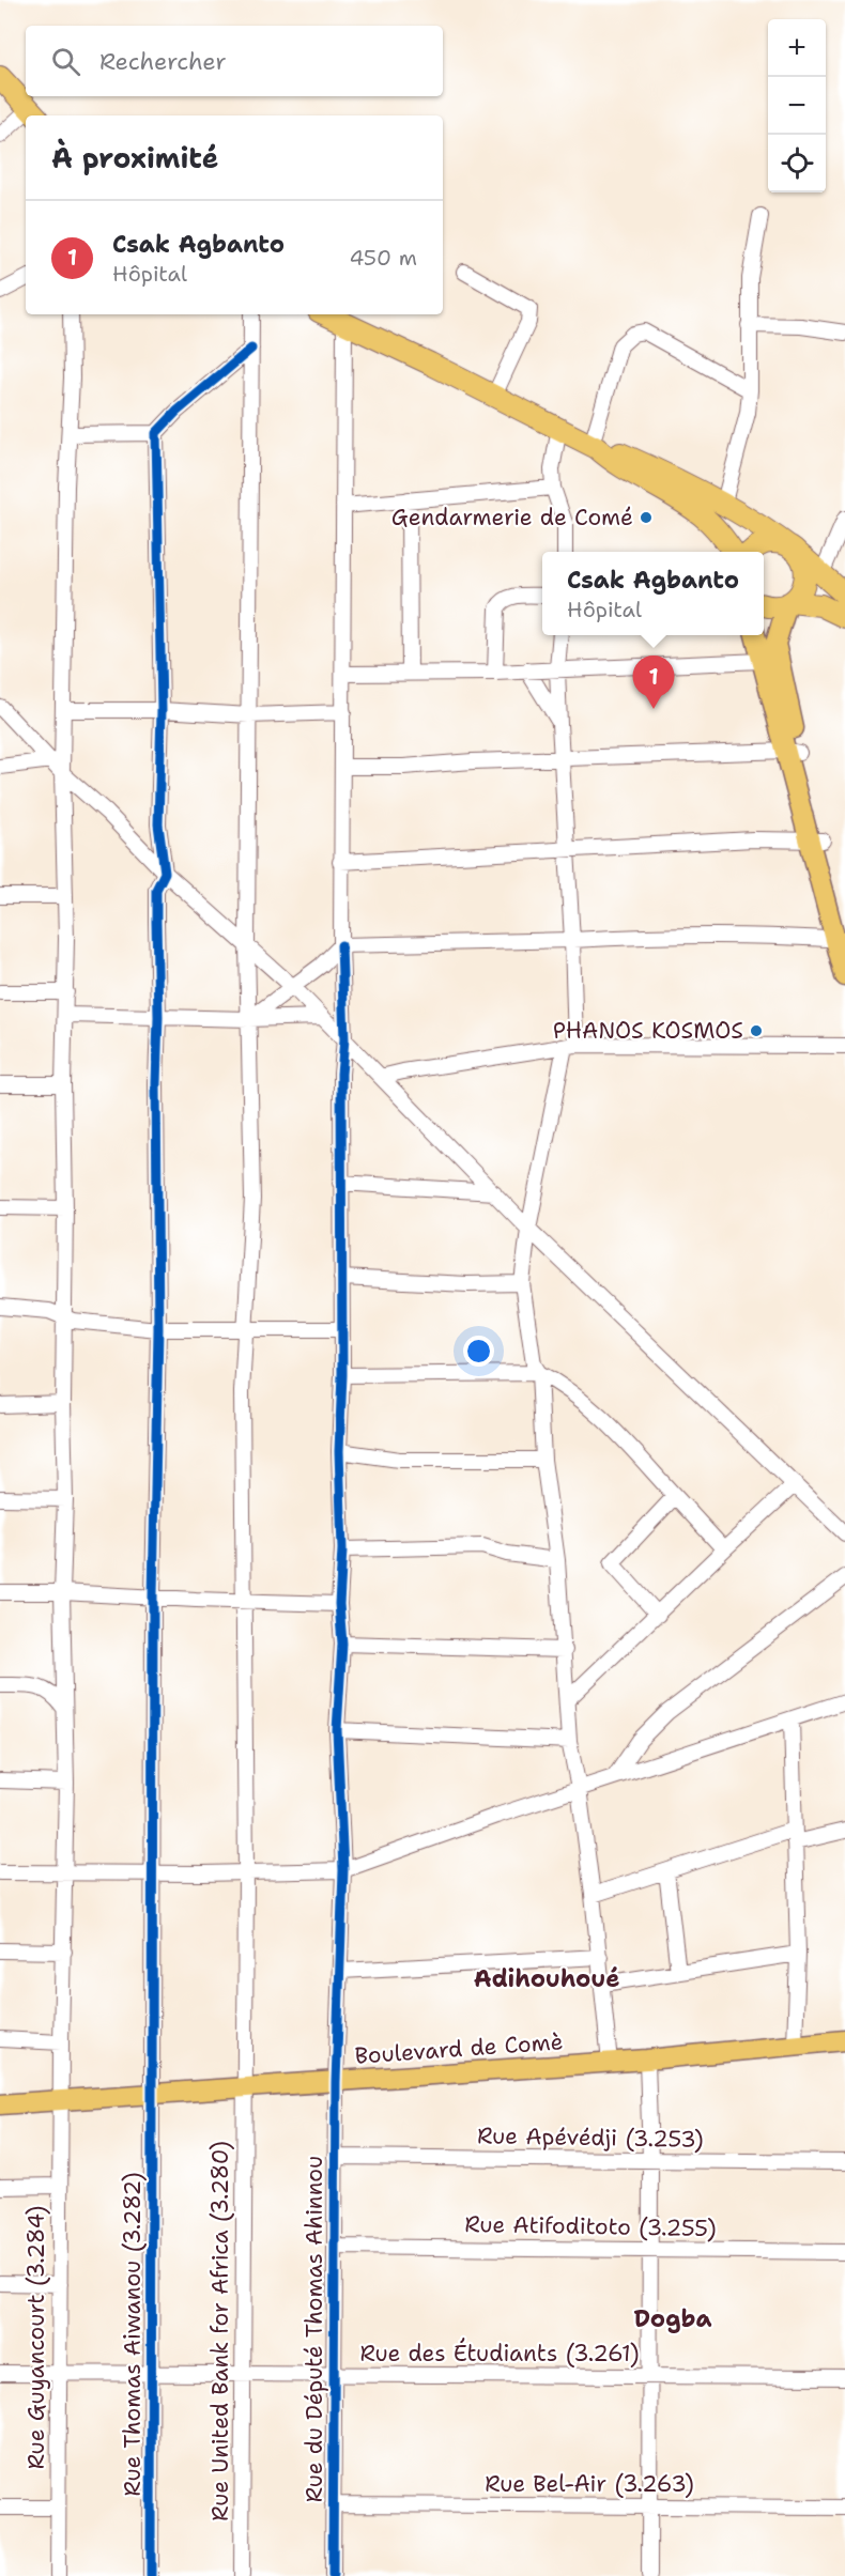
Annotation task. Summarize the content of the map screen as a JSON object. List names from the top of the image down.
{
  "streets": {
    "main road": ["Boulevard de Comè"],
    "street": [
      "Rue Apévédji (3.253)",
      "Rue Atifoditoto (3.255)",
      "Rue du Député Thomas Ahinnou",
      "Rue United Bank for Africa (3.280)",
      "Rue Thomas Aiwanou (3.282)",
      "Rue Guyancourt (3.284)",
      "Rue des Étudiants (3.261)",
      "Rue Bel-Air (3.263)"
    ]
  },
  "crossings": [
    ["Boulevard de Comè", "Rue du Député Thomas Ahinnou"],
    ["Boulevard de Comè", "Rue United Bank for Africa (3.280)"],
    ["Boulevard de Comè", "Rue Thomas Aiwanou (3.282)"],
    ["Boulevard de Comè", "Rue Guyancourt (3.284)"],
    ["Rue Apévédji (3.253)", "Rue du Député Thomas Ahinnou"],
    ["Rue Atifoditoto (3.255)", "Rue du Député Thomas Ahinnou"],
    ["Rue du Député Thomas Ahinnou", "Rue des Étudiants (3.261)"],
    ["Rue du Député Thomas Ahinnou", "Rue Bel-Air (3.263)"],
    ["Rue United Bank for Africa (3.280)", "Rue des Étudiants (3.261)"],
    ["Rue Thomas Aiwanou (3.282)", "Rue des Étudiants (3.261)"],
    ["Rue Guyancourt (3.284)", "Rue des Étudiants (3.261)"]
  ],
  "districts": ["Adihouhoué", "Dogba"],
  "places": ["Gendarmerie de Comé", "PHANOS KOSMOS"],
  "page": {
    "map_buttons": ["+", "−"],
    "search": "Rechercher",
    "heading": "À proximité",
    "list": [
      {
        "mark": "1",
        "name": "Csak Agbanto",
        "note": "Hôpital",
        "value": "450 m"
      }
    ],
    "popup": ["Csak Agbanto", "Hôpital"],
    "pins": "1"
  }
}
